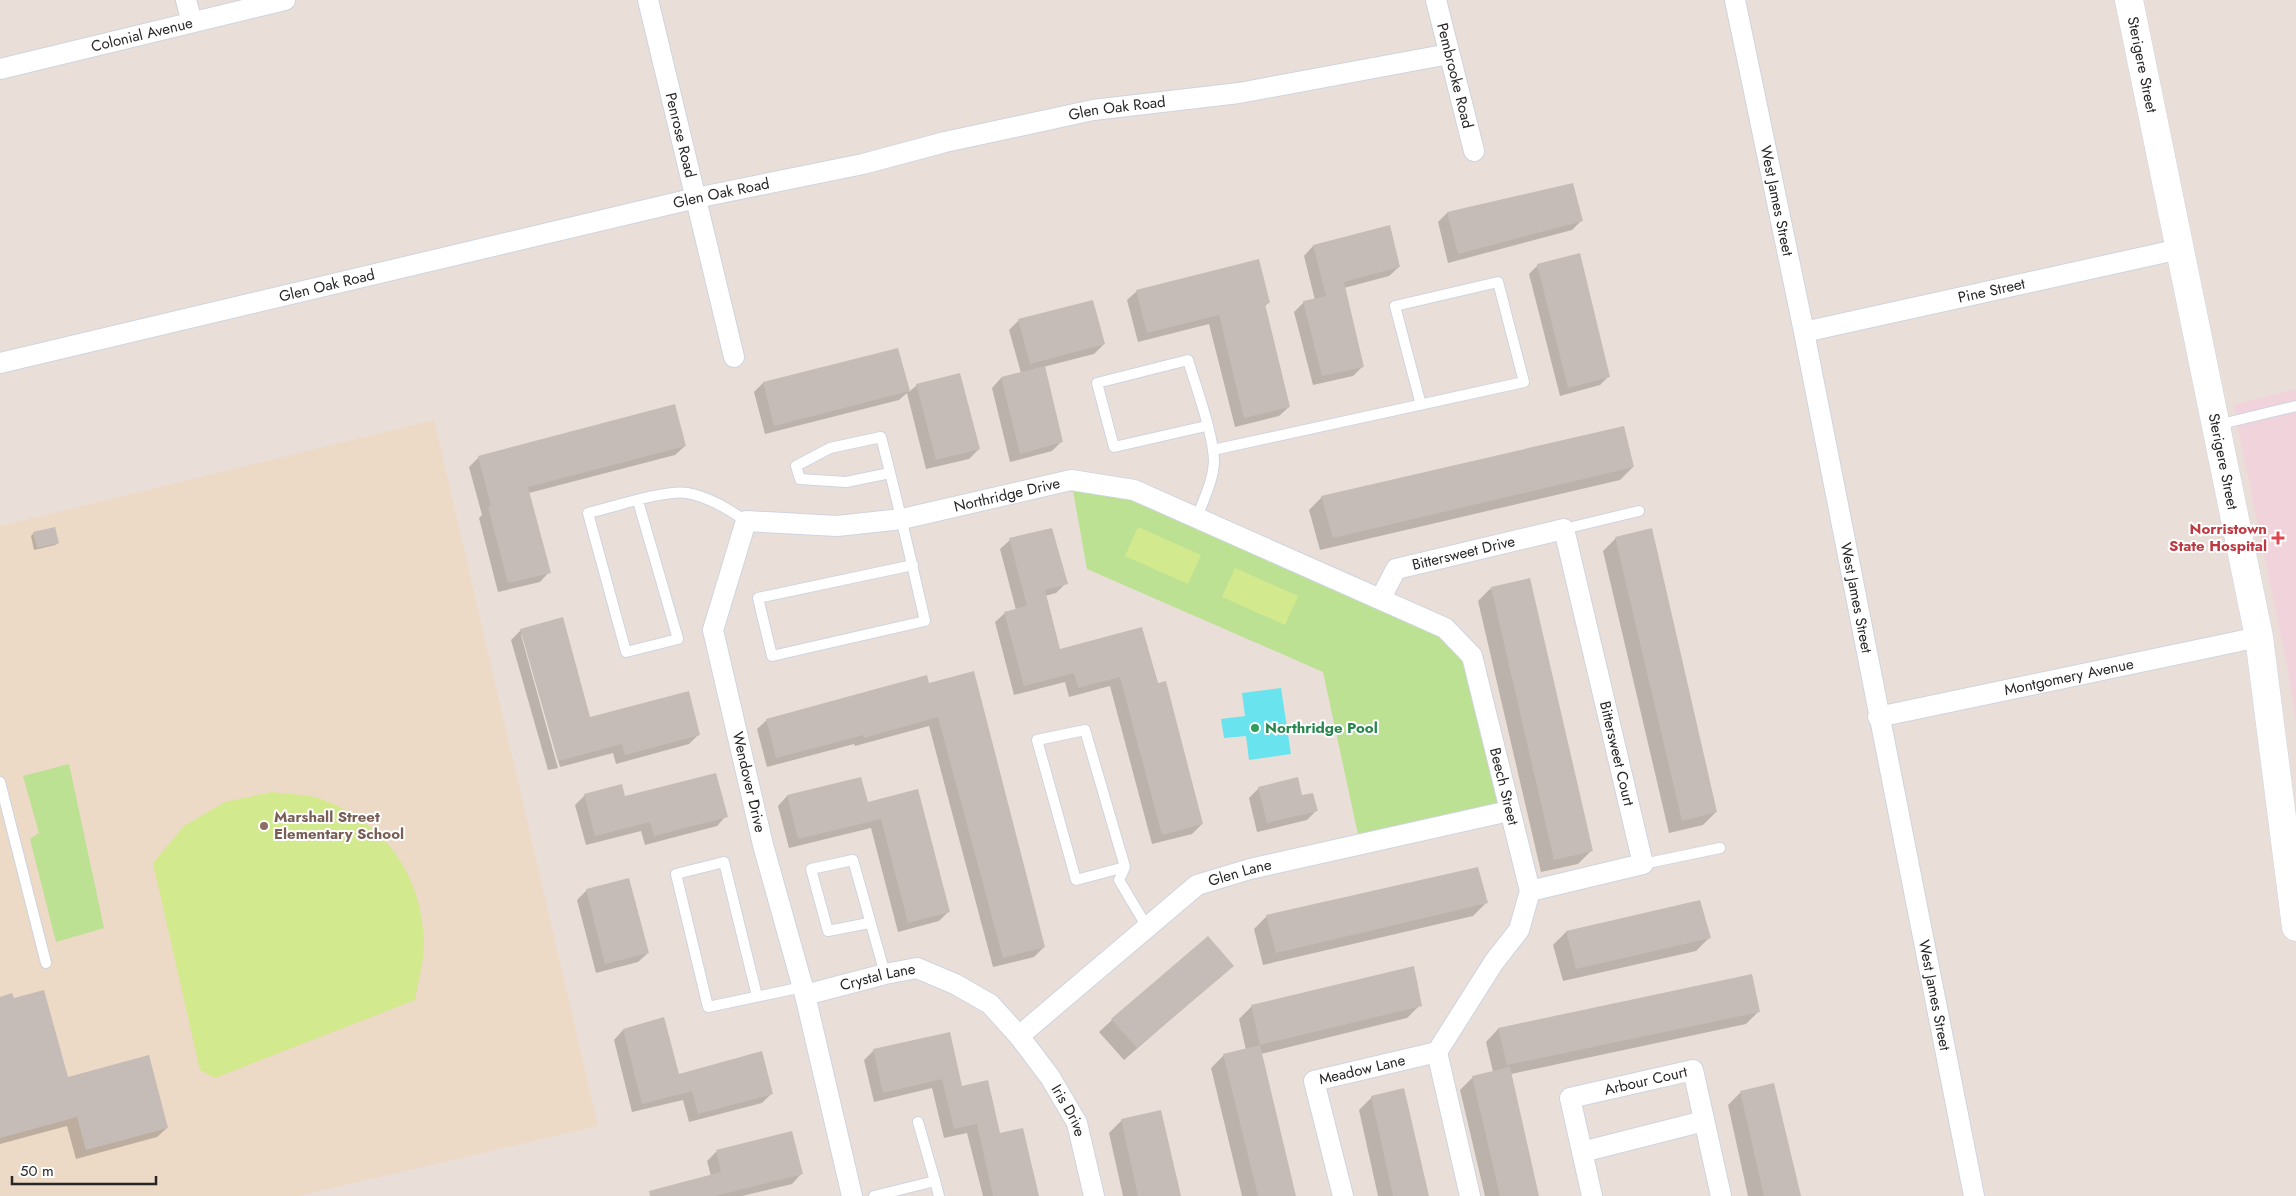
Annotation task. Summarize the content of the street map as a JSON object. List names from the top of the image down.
{
  "streets": {
    "street": [
      "Colonial Avenue",
      "Sterigere Street",
      "Pembrooke Road",
      "Glen Oak Road",
      "Penrose Road",
      "West James Street",
      "Pine Street",
      "Northridge Drive",
      "Bittersweet Drive",
      "Montgomery Avenue",
      "Bittersweet Court",
      "Wendover Drive",
      "Beech Street",
      "Glen Lane",
      "Crystal Lane",
      "Meadow Lane",
      "Arbour Court",
      "Iris Drive"
    ]
  },
  "crossings": [
    ["Sterigere Street", "Pine Street"],
    ["Sterigere Street", "Montgomery Avenue"],
    ["Pembrooke Road", "Glen Oak Road"],
    ["Glen Oak Road", "Penrose Road"],
    ["West James Street", "Pine Street"],
    ["West James Street", "Montgomery Avenue"],
    ["Northridge Drive", "Beech Street"],
    ["Bittersweet Drive", "Bittersweet Court"],
    ["Bittersweet Drive", "Beech Street"],
    ["Wendover Drive", "Crystal Lane"],
    ["Beech Street", "Glen Lane"],
    ["Glen Lane", "Crystal Lane"],
    ["Glen Lane", "Iris Drive"],
    ["Crystal Lane", "Iris Drive"]
  ],
  "places": {
    "health": ["Norristown State Hospital"],
    "other": ["Northridge Pool", "Marshall Street Elementary School"]
  },
  "scale_bar": "50 m"
}
